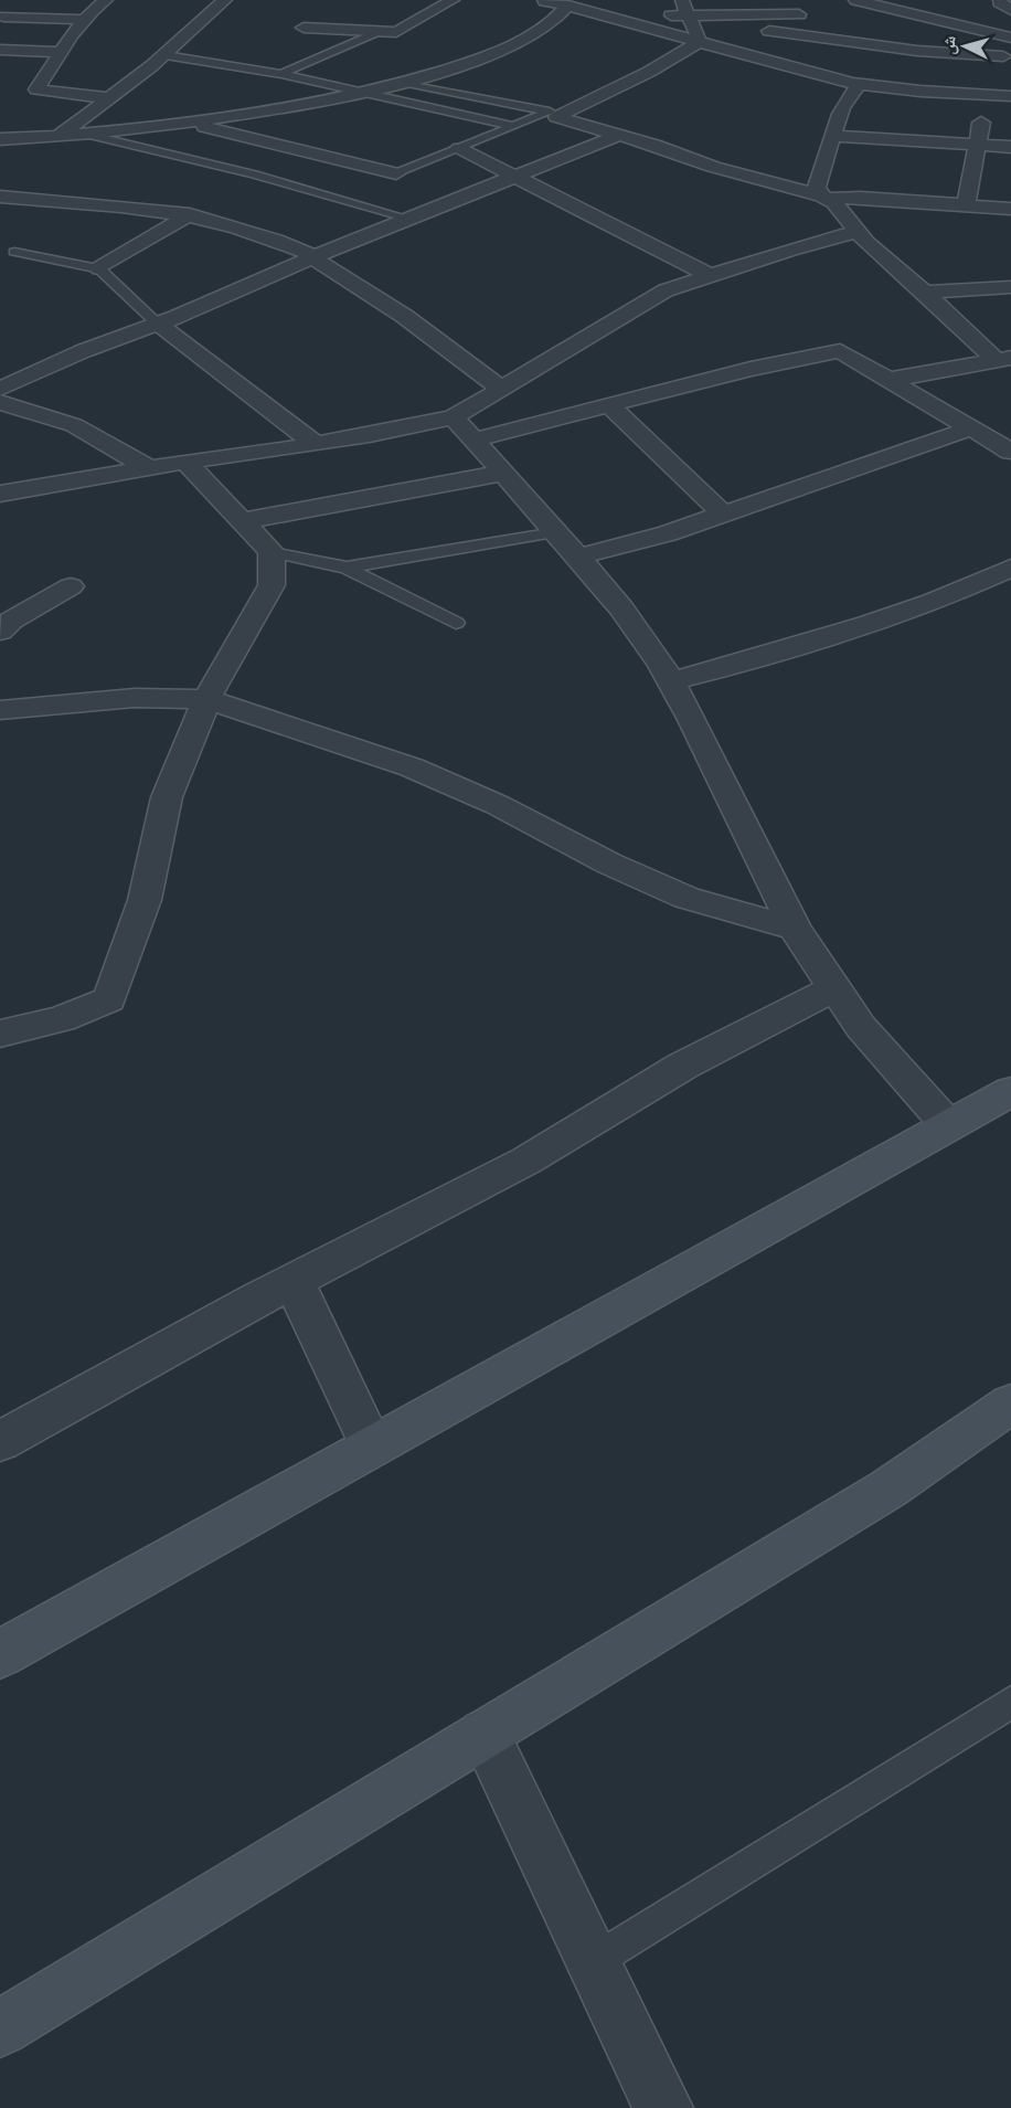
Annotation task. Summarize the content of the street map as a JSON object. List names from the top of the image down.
{
  "north": "left"
}
